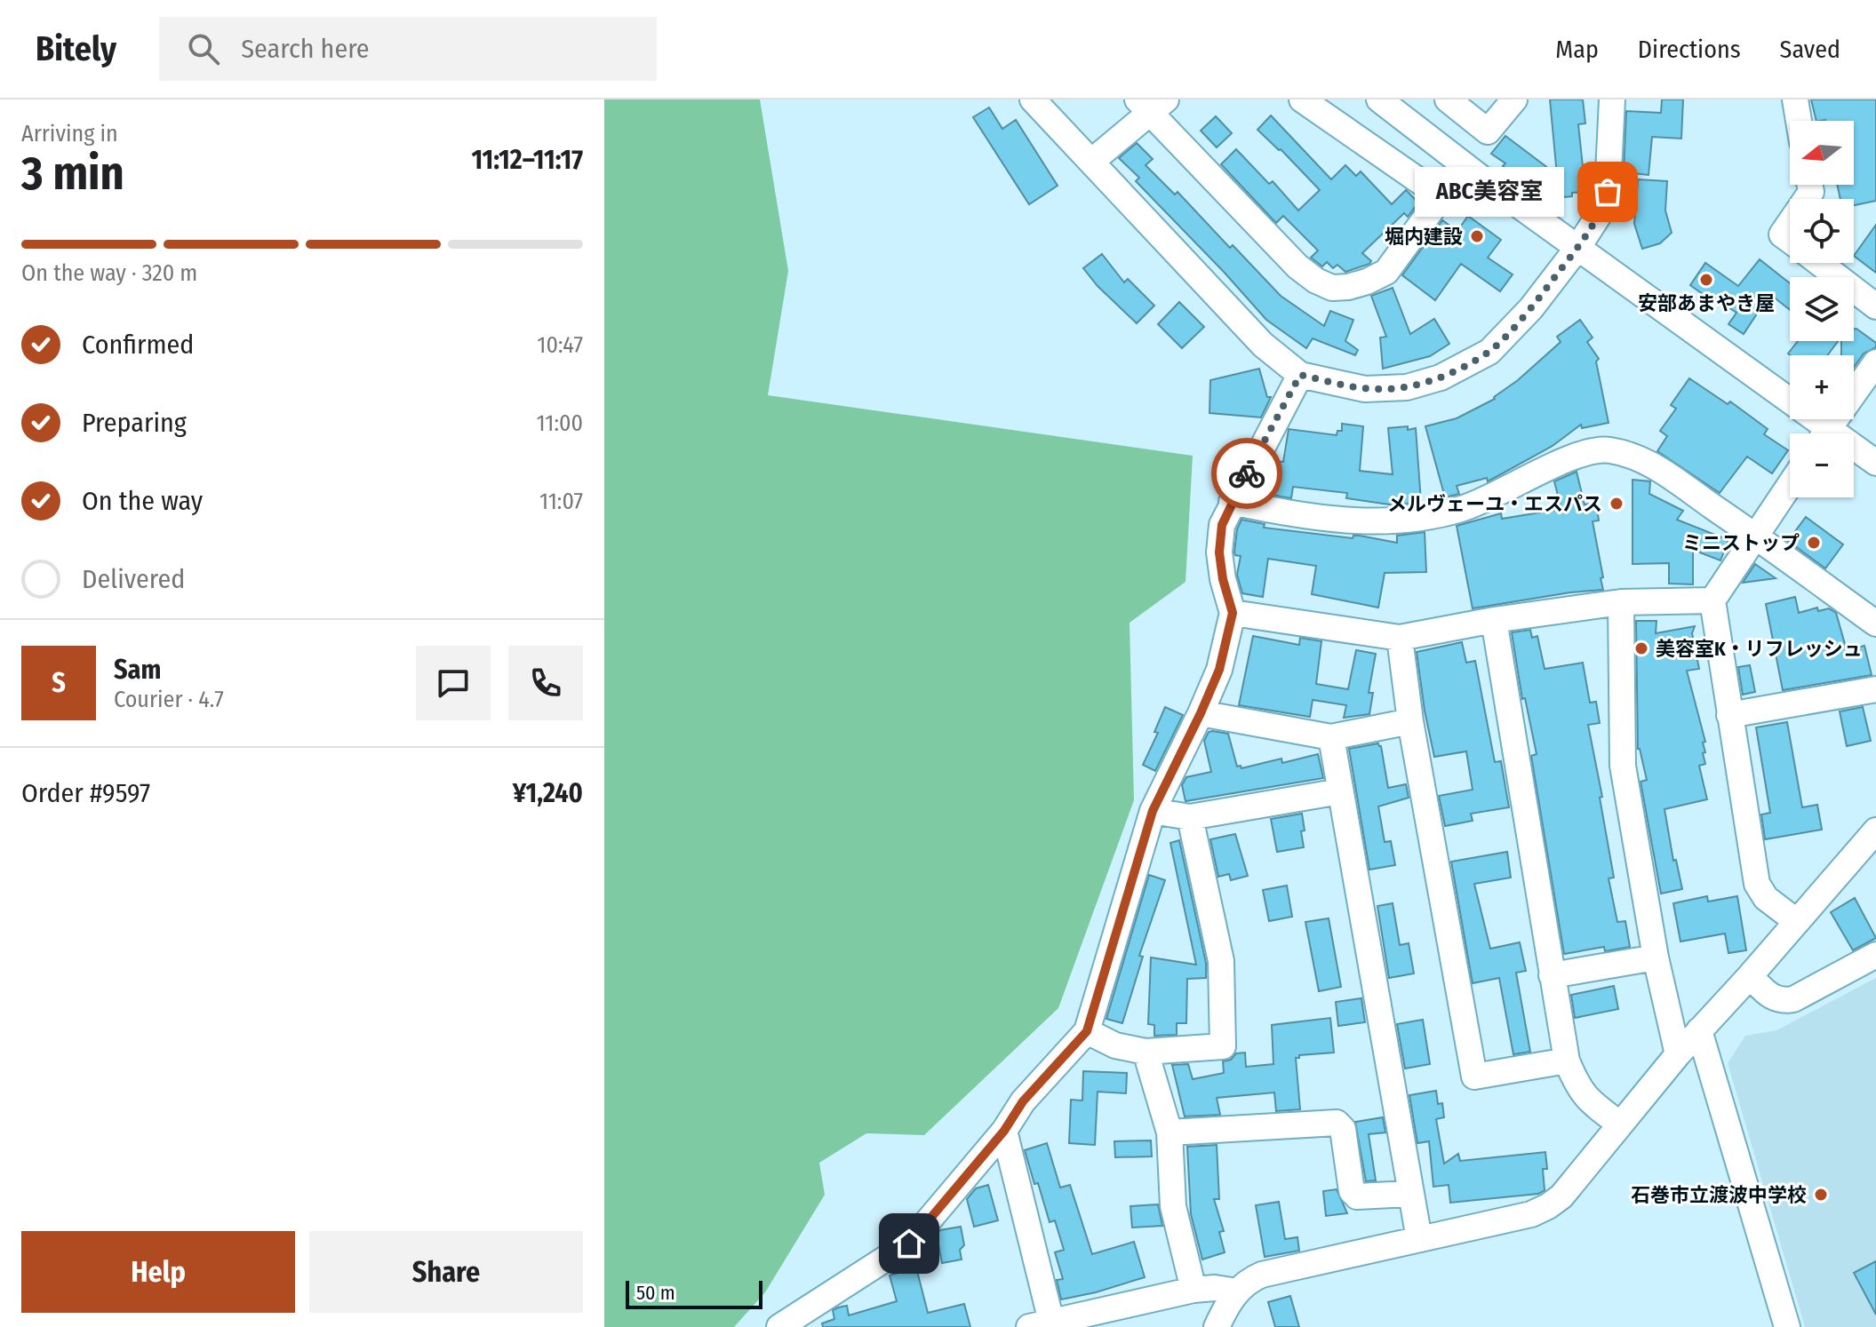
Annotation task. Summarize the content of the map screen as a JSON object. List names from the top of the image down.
{
  "places": [
    "ABC美容室",
    "堀内建設",
    "安部あまやき屋",
    "メルヴェーユ・エスパス",
    "ミニストップ",
    "美容室K・リフレッシュ",
    "石巻市立渡波中学校"
  ],
  "scale_bar": "50 m",
  "north": "left",
  "page": {
    "header": "Bitely",
    "search": "Search here",
    "nav": ["Map", "Directions", "Saved"],
    "heading": ["3 min", "Arriving in", "11:12–11:17"],
    "panel": [
      "Sam",
      "Courier · 4.7",
      "Order #9597",
      "¥1,240"
    ],
    "map_buttons": ["+", "−"],
    "bubble": "ABC美容室",
    "bar": "On the way · 320 m",
    "list": [
      ["Confirmed", "10:47"],
      ["Preparing", "11:00"],
      ["On the way", "11:07"],
      "Delivered"
    ],
    "round": "S",
    "buttons": ["Help", "Share"],
    "scale": "50 m"
  }
}
